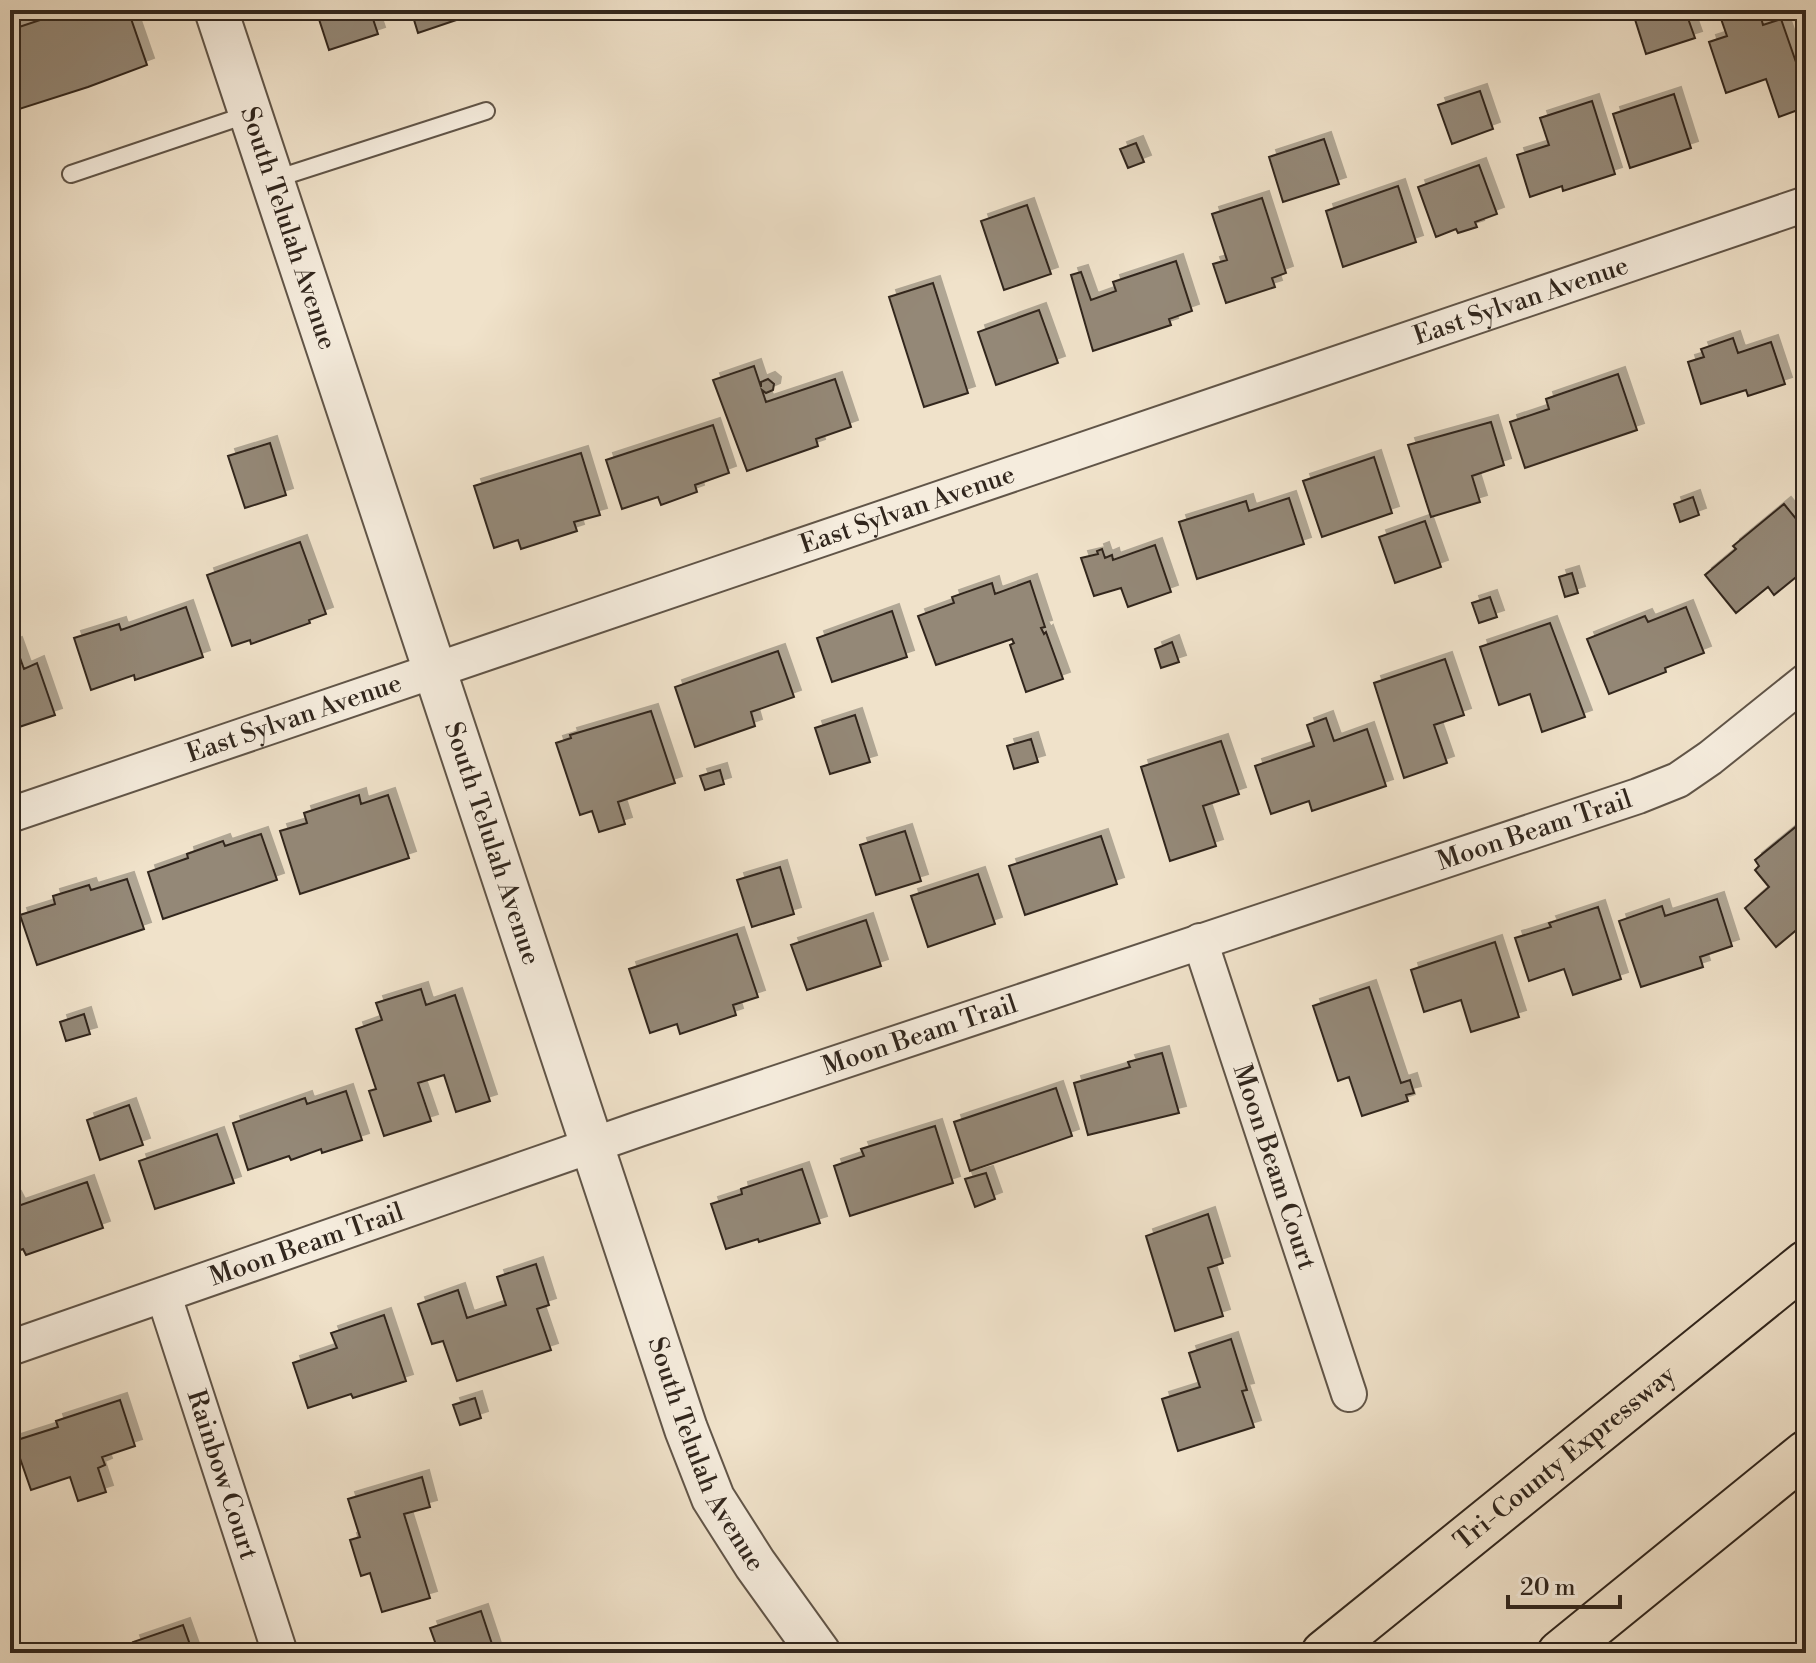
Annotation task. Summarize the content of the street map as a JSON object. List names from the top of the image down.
{
  "streets": {
    "highway": ["Tri-County Expressway"],
    "street": [
      "South Telulah Avenue",
      "East Sylvan Avenue",
      "Moon Beam Trail",
      "Moon Beam Court",
      "Rainbow Court"
    ]
  },
  "crossings": [
    ["South Telulah Avenue", "East Sylvan Avenue"],
    ["South Telulah Avenue", "Moon Beam Trail"],
    ["Moon Beam Trail", "Moon Beam Court"],
    ["Moon Beam Trail", "Rainbow Court"]
  ],
  "scale_bar": "20 m"
}
